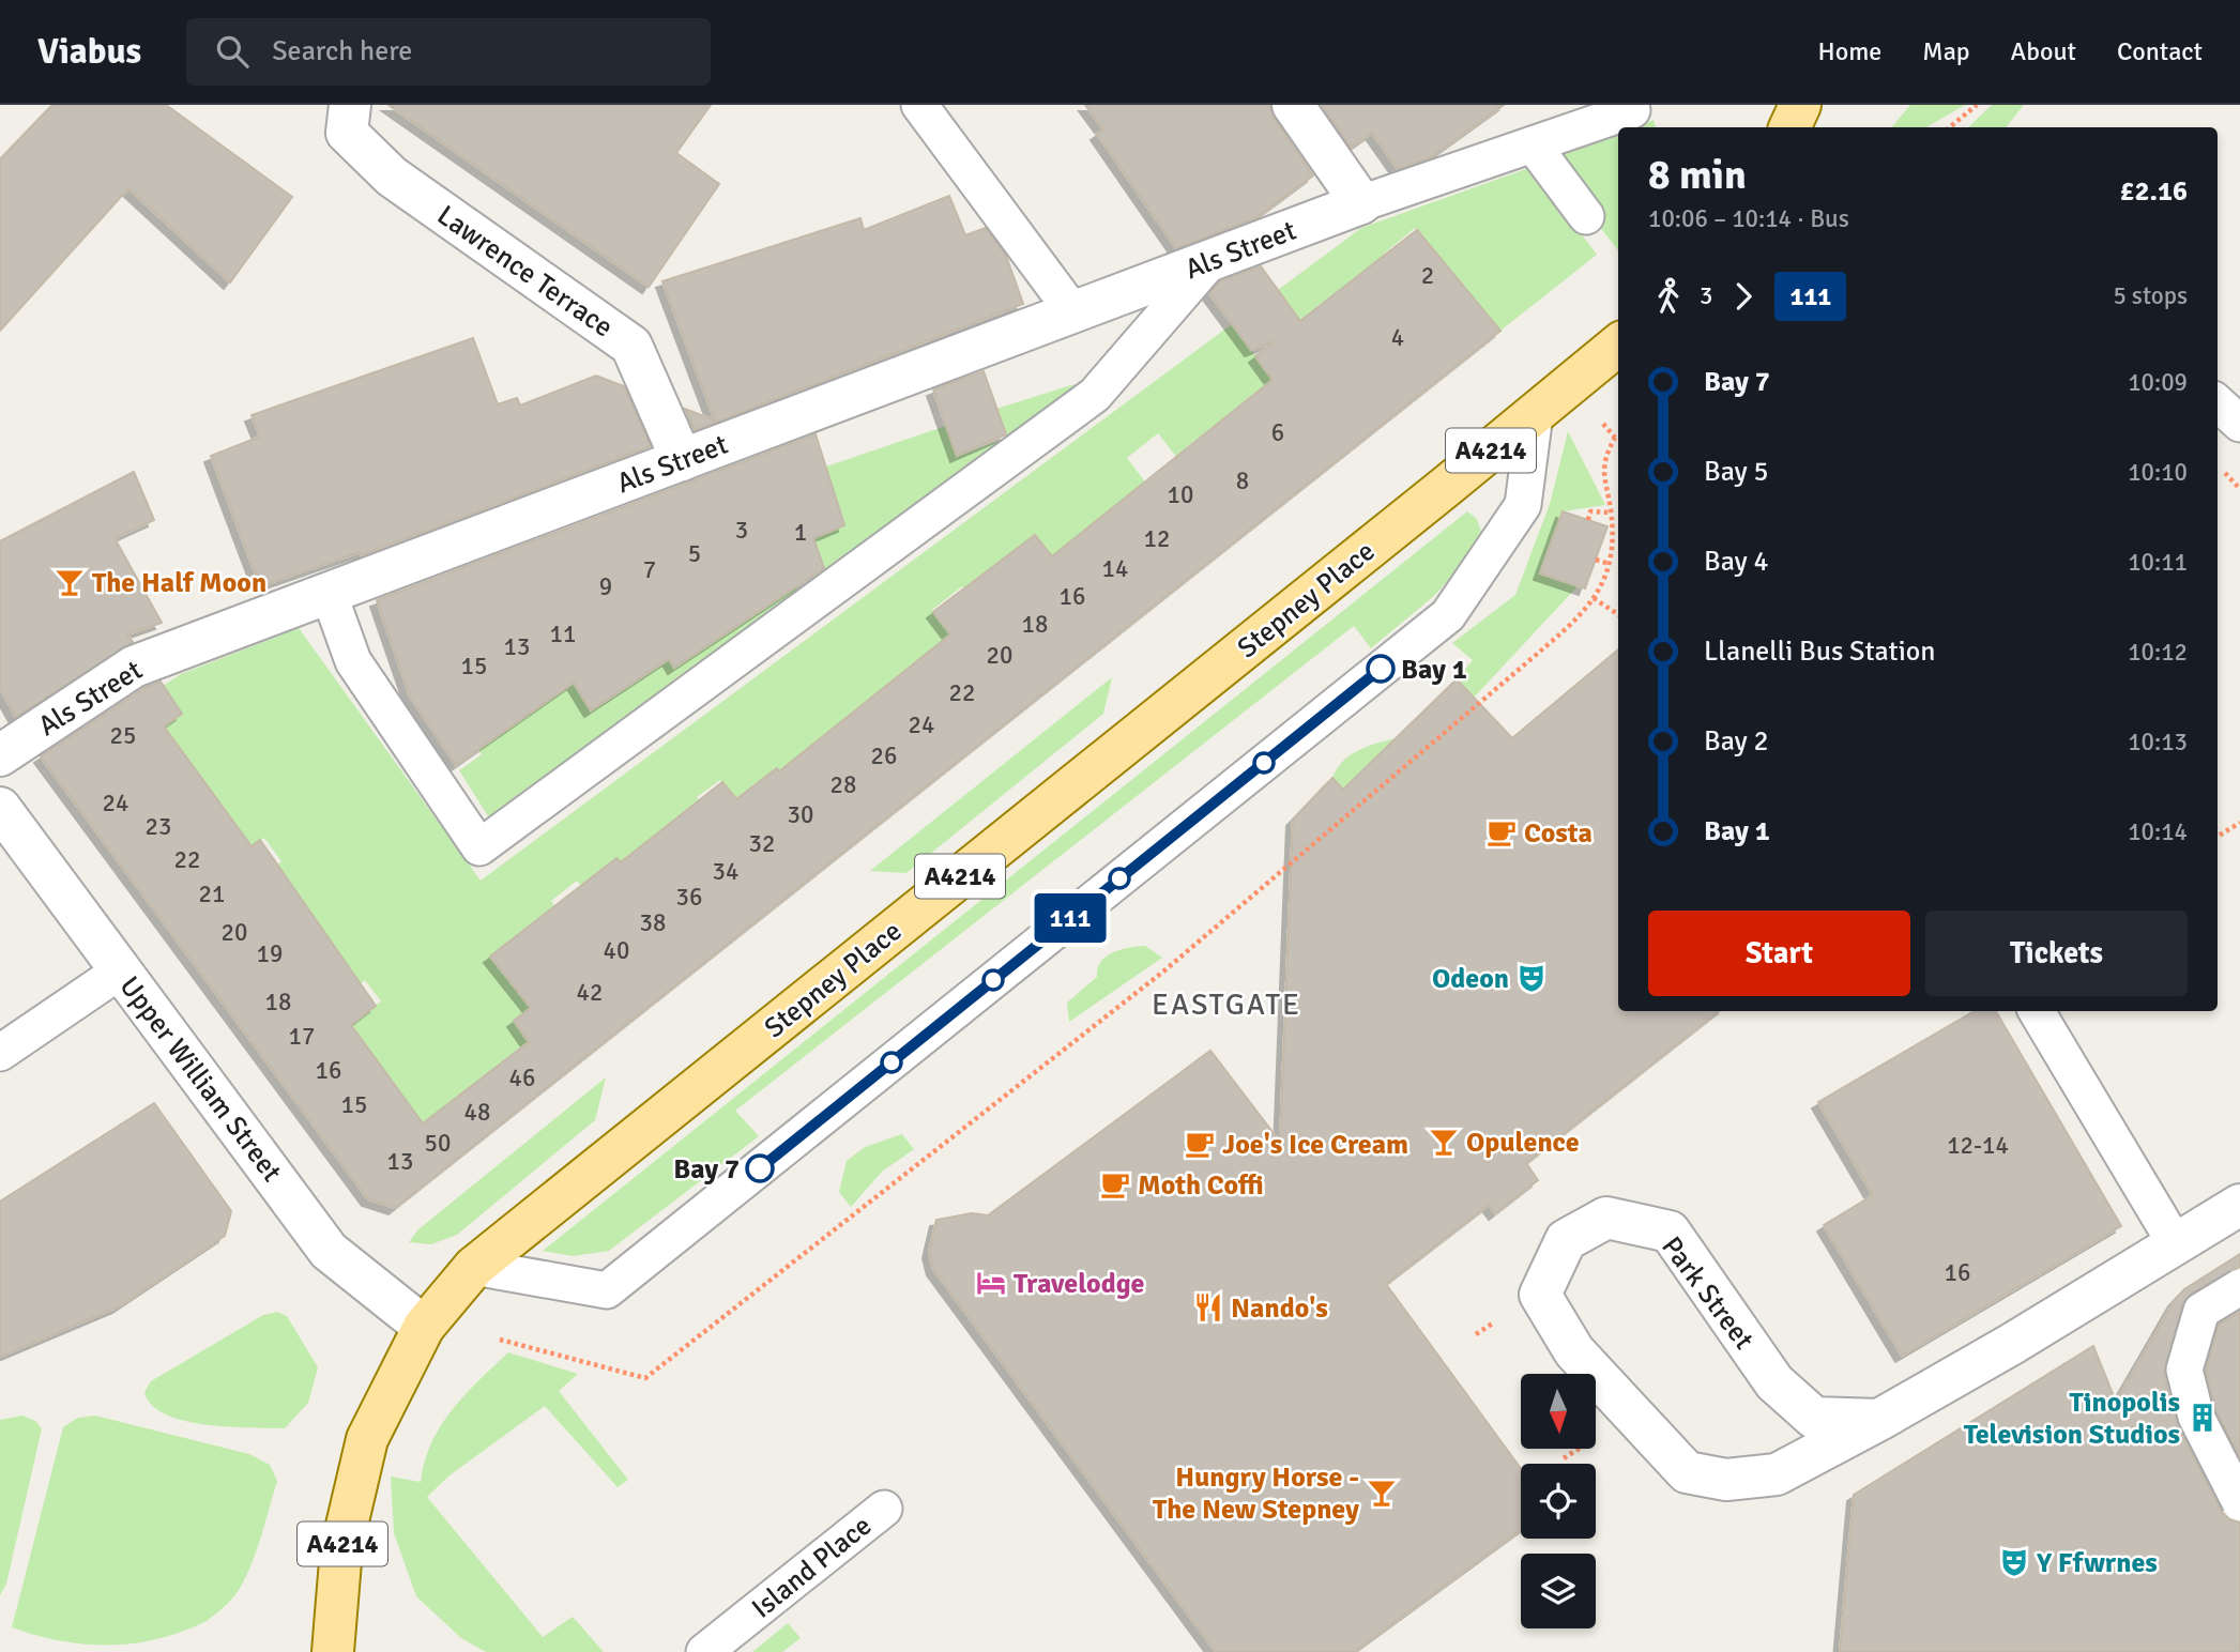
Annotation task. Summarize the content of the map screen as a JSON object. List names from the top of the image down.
{
  "streets": {
    "main road": ["A4214", "Stepney Place"],
    "street": [
      "Als Street",
      "Lawrence Terrace",
      "Upper William Street",
      "Park Street"
    ],
    "lane": ["Island Place"]
  },
  "crossings": [
    ["Als Street", "Lawrence Terrace"],
    ["Stepney Place", "Upper William Street"]
  ],
  "districts": ["EASTGATE"],
  "places": {
    "bar": ["The Half Moon", "Opulence", "Hungry Horse - The New Stepney"],
    "other": ["Bay 1", "Bay 7"],
    "cafe": ["Costa", "Joe's Ice Cream", "Moth Coffi"],
    "theatre": ["Odeon", "Y Ffwrnes"],
    "hotel": ["Travelodge"],
    "restaurant": ["Nando's"],
    "building": ["Tinopolis Television Studios"]
  },
  "lines": ["bus line 111"],
  "house_numbers": [
    "2",
    "4",
    "6",
    "8",
    "10",
    "3",
    "1",
    "12",
    "5",
    "14",
    "7",
    "9",
    "16",
    "18",
    "11",
    "13",
    "20",
    "15",
    "22",
    "24",
    "25",
    "26",
    "28",
    "24",
    "30",
    "23",
    "32",
    "22",
    "34",
    "21",
    "36",
    "38",
    "20",
    "40",
    "19",
    "42",
    "18",
    "17",
    "16",
    "46",
    "15",
    "48",
    "50",
    "12-14",
    "13",
    "16"
  ],
  "north": "bottom",
  "page": {
    "header": "Viabus",
    "search": "Search here",
    "nav": [
      "Home",
      "Map",
      "About",
      "Contact"
    ],
    "on_map": "111",
    "heading": ["8 min", "10:06 – 10:14 · Bus", "£2.16"],
    "legs": ["3", "111", "5 stops"],
    "list": [
      {
        "name": "Bay 7",
        "value": "10:09"
      },
      {
        "name": "Bay 5",
        "value": "10:10"
      },
      {
        "name": "Bay 4",
        "value": "10:11"
      },
      {
        "name": "Llanelli Bus Station",
        "value": "10:12"
      },
      {
        "name": "Bay 2",
        "value": "10:13"
      },
      {
        "name": "Bay 1",
        "value": "10:14"
      }
    ],
    "buttons": ["Start", "Tickets"]
  }
}
